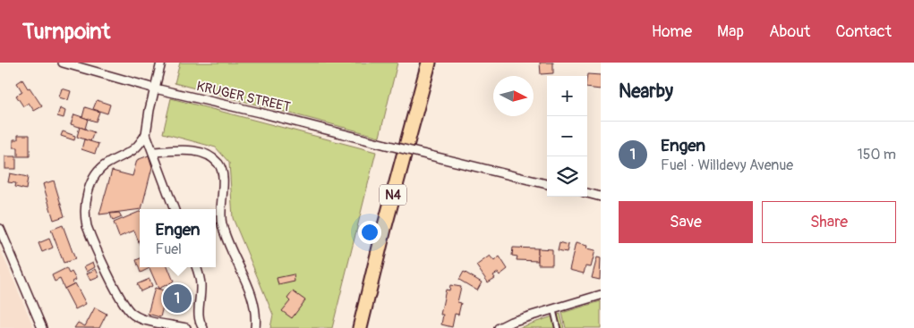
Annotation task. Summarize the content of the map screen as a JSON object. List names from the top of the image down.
{
  "streets": {
    "highway": ["N4"],
    "street": ["KRUGER STREET"]
  },
  "north": "right",
  "page": {
    "header": "Turnpoint",
    "nav": [
      "Home",
      "Map",
      "About",
      "Contact"
    ],
    "heading": "Nearby",
    "map_buttons": ["+", "−"],
    "list": [
      {
        "mark": "1",
        "name": "Engen",
        "note": "Fuel · Willdevy Avenue",
        "value": "150 m"
      }
    ],
    "buttons": ["Save", "Share"],
    "popup": ["Engen", "Fuel"],
    "pins": "1"
  }
}
